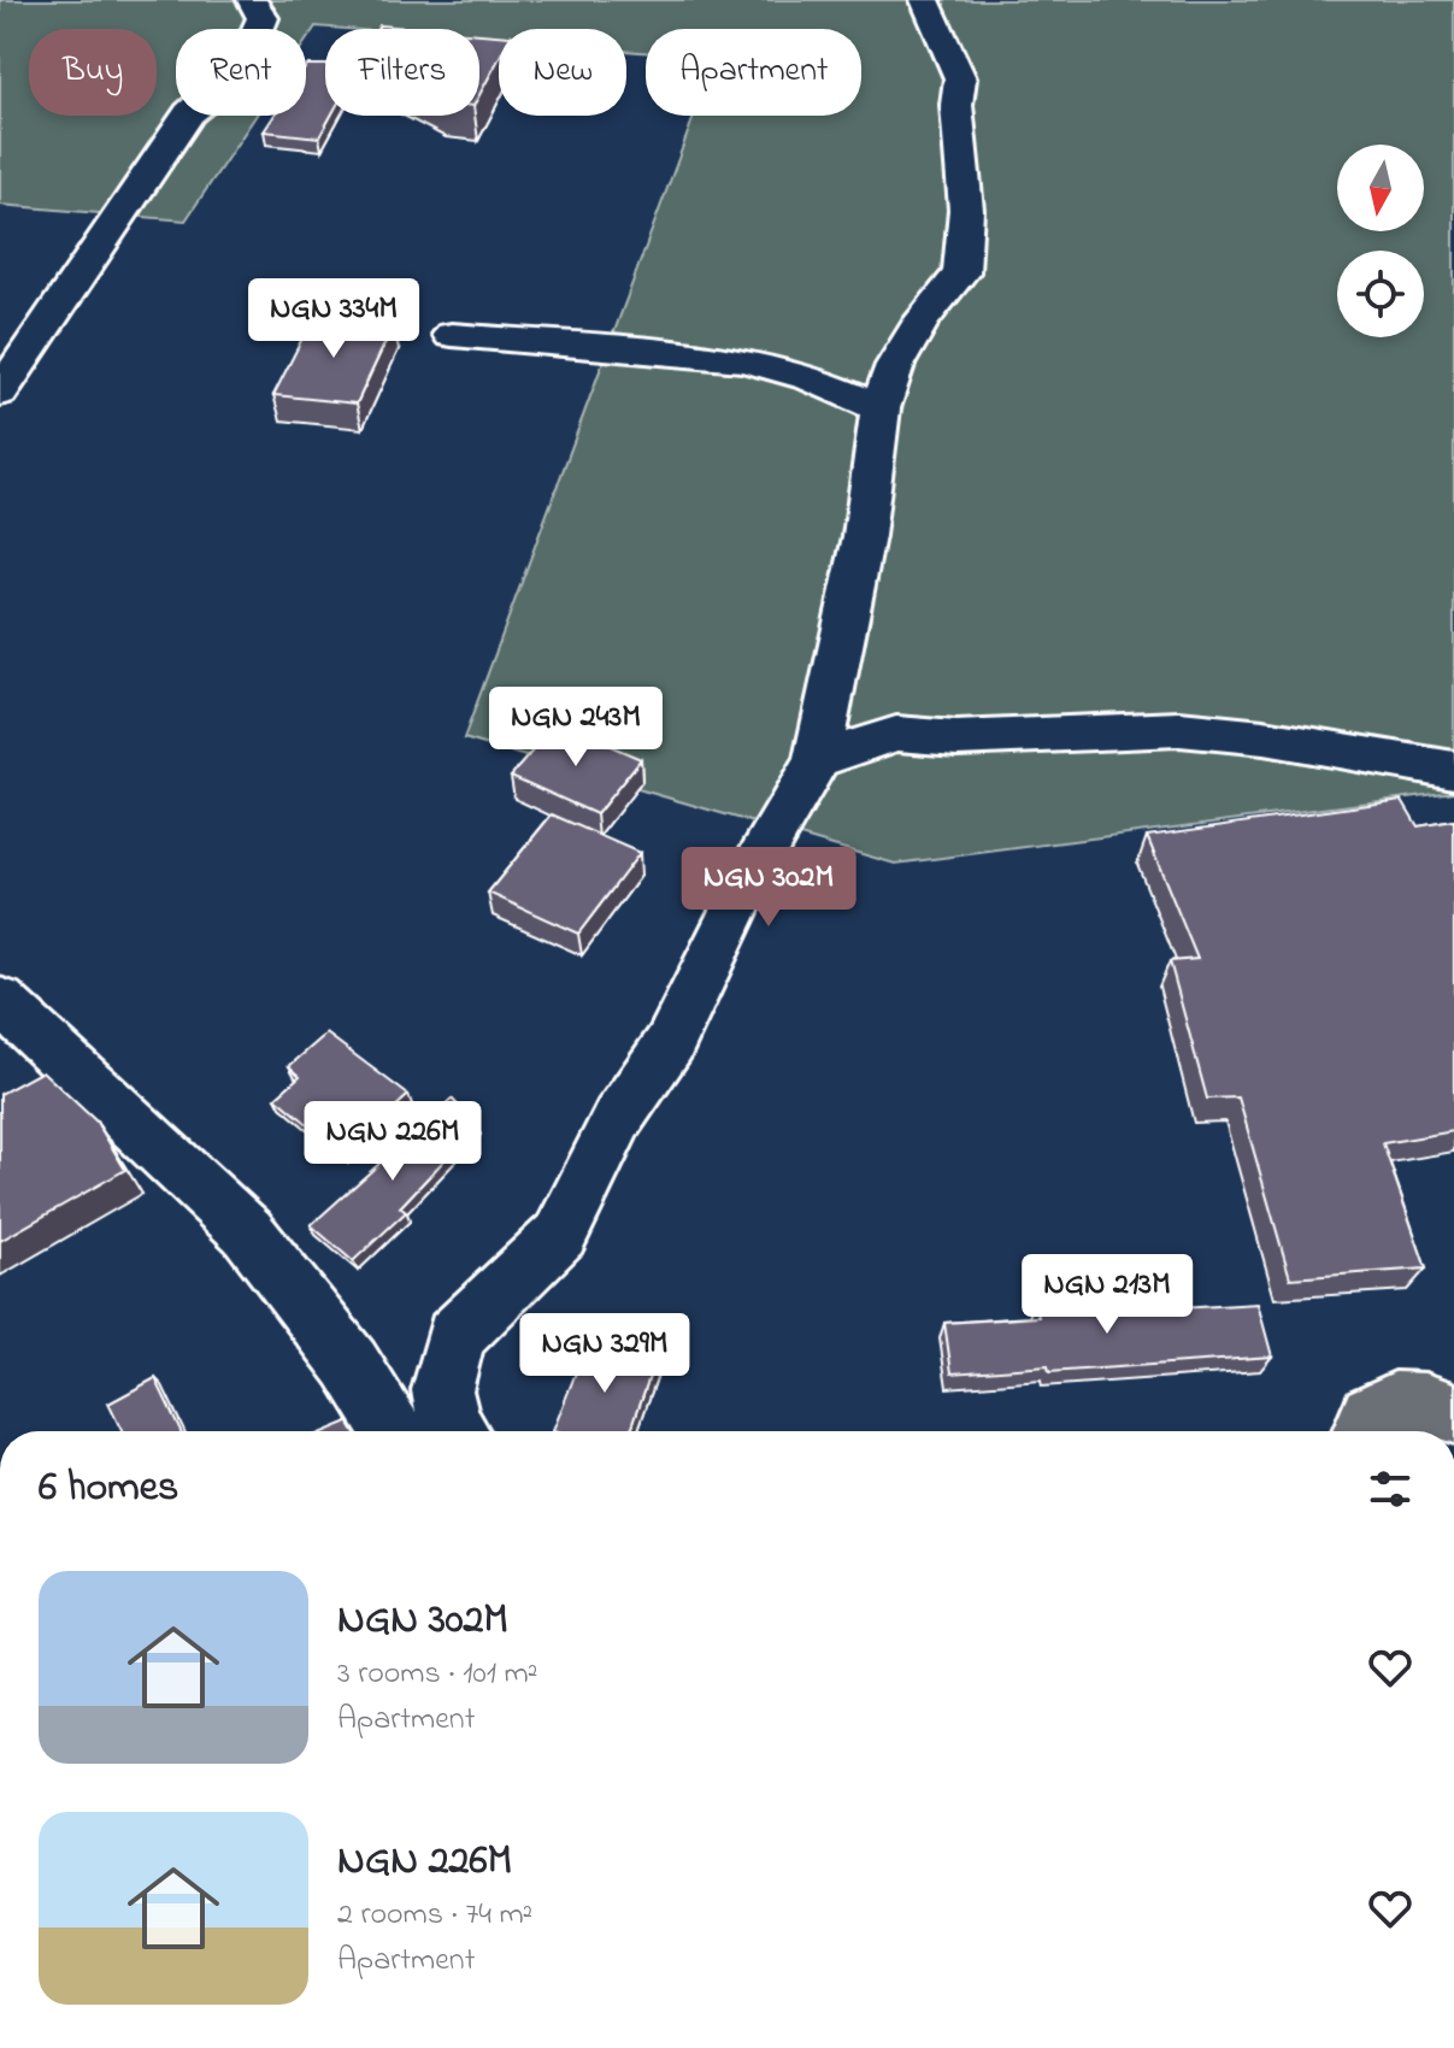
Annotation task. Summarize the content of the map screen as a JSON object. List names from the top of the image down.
{
  "north": "bottom",
  "page": {
    "chip": [
      "Buy",
      "Rent",
      "Filters",
      "New",
      "Apartment"
    ],
    "price": [
      "NGN 334M",
      "NGN 243M",
      "NGN 302M",
      "NGN 226M",
      "NGN 213M",
      "NGN 329M"
    ],
    "heading": "6 homes",
    "list": [
      {
        "name": "NGN 302M",
        "note": "3 rooms · 101 m² · Apartment"
      },
      {
        "name": "NGN 226M",
        "note": "2 rooms · 74 m² · Apartment"
      }
    ]
  }
}
